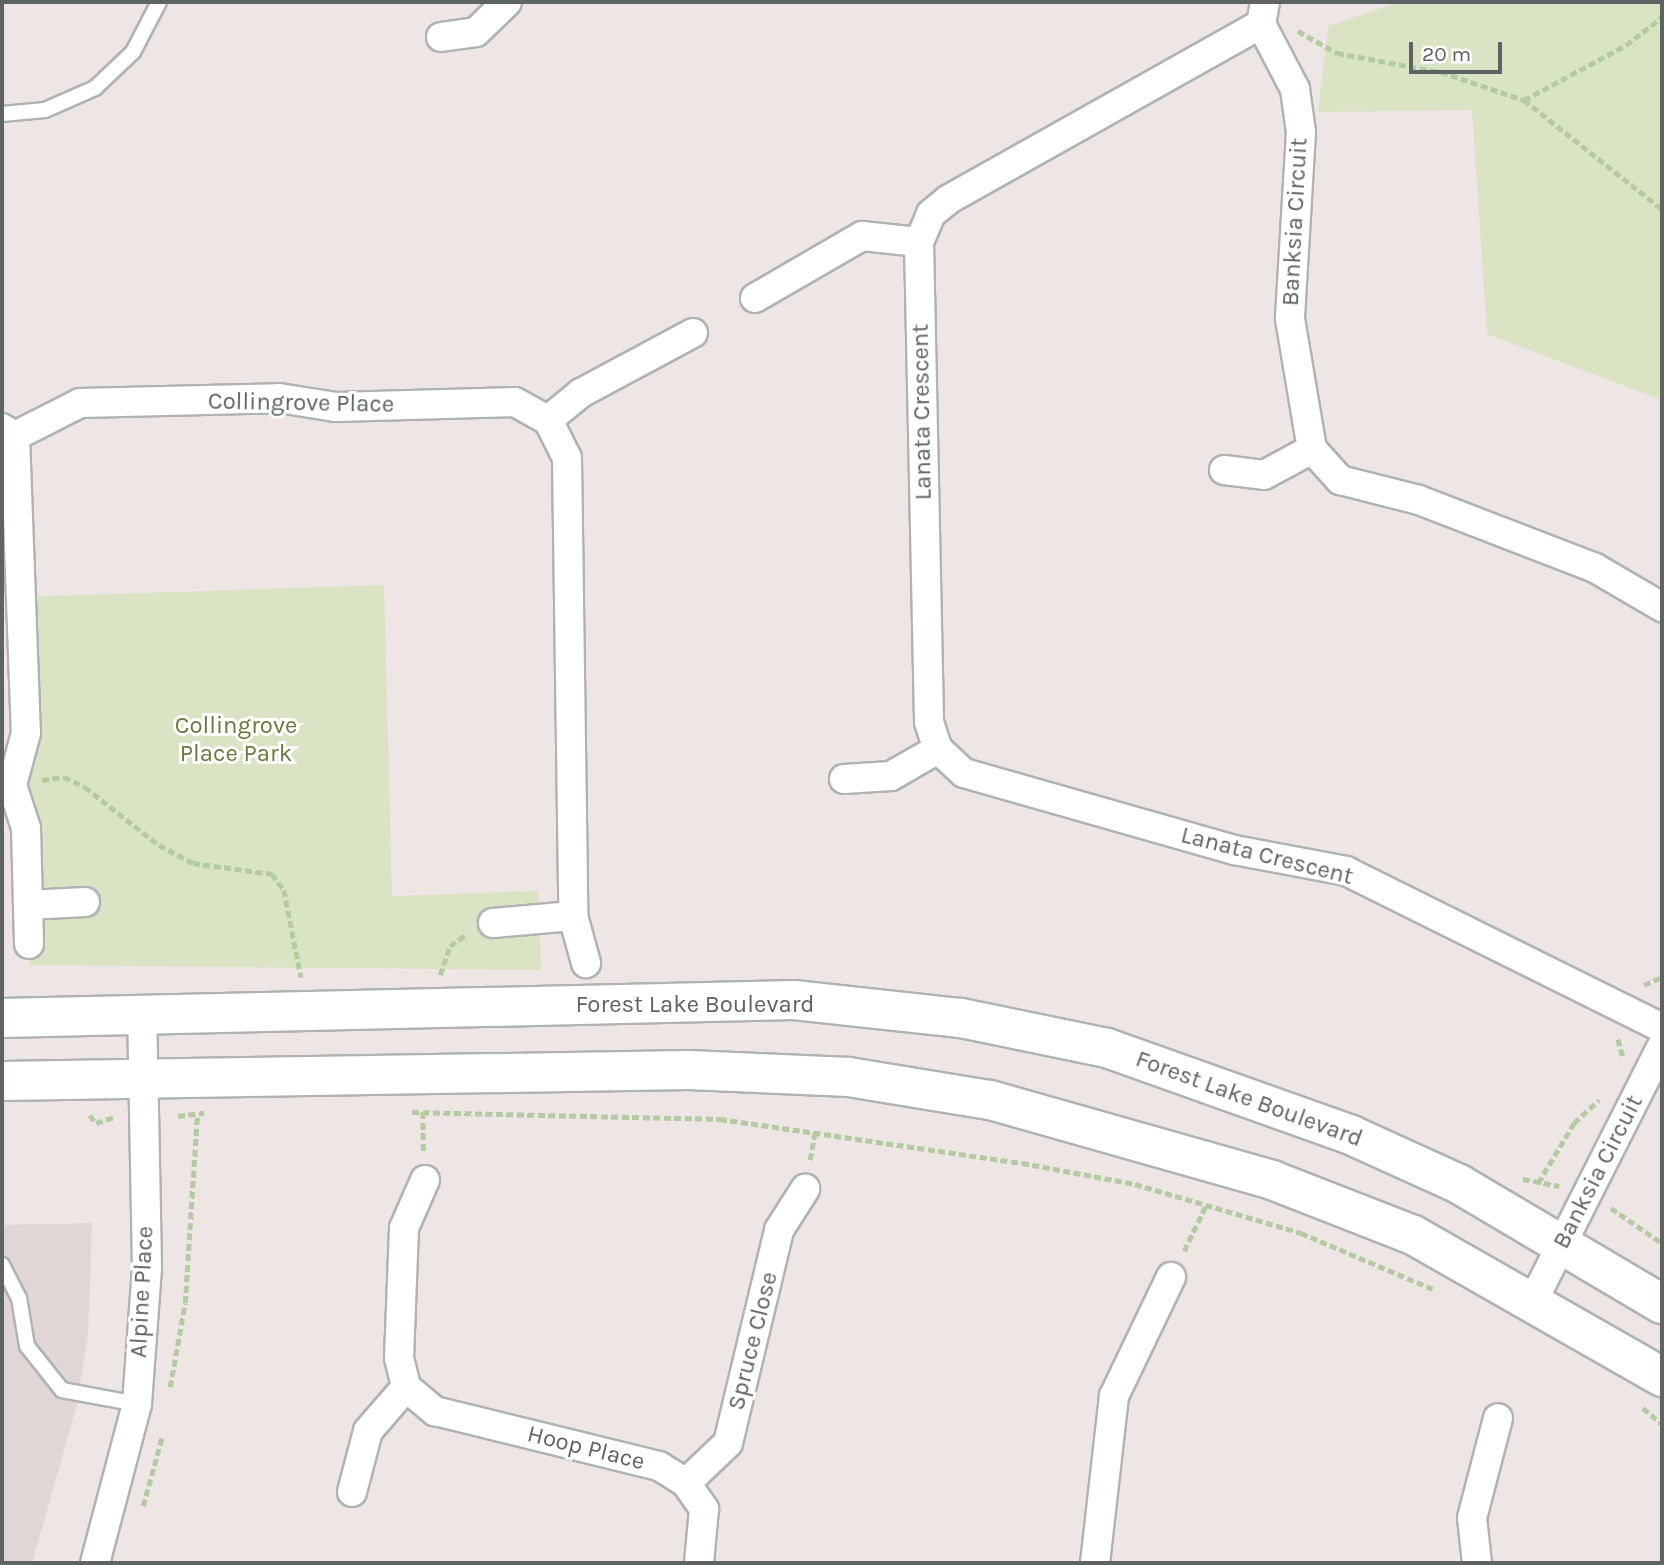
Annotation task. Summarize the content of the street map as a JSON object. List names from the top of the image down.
{
  "streets": {
    "main road": ["Forest Lake Boulevard"],
    "street": [
      "Banksia Circuit",
      "Collingrove Place",
      "Lanata Crescent",
      "Alpine Place",
      "Spruce Close",
      "Hoop Place"
    ]
  },
  "crossings": [
    ["Banksia Circuit", "Lanata Crescent"],
    ["Banksia Circuit", "Forest Lake Boulevard"],
    ["Forest Lake Boulevard", "Alpine Place"],
    ["Spruce Close", "Hoop Place"]
  ],
  "parks": ["Collingrove Place Park"],
  "scale_bar": "20 m"
}
